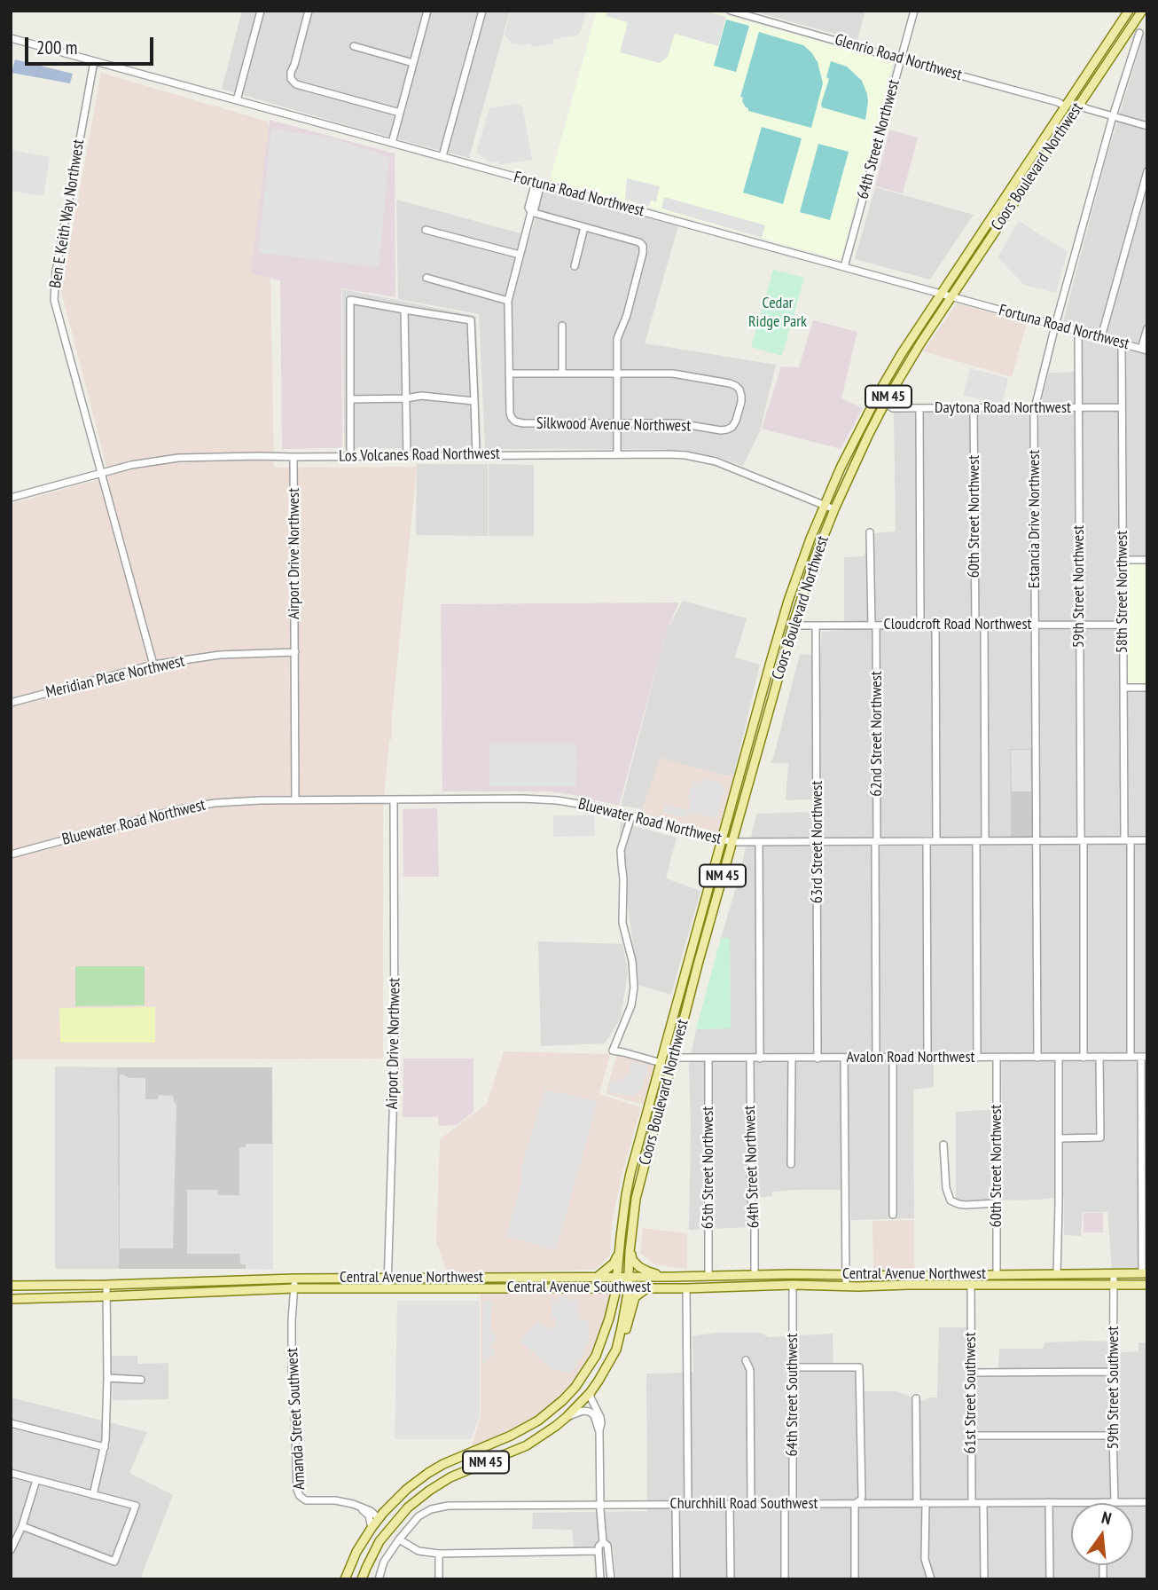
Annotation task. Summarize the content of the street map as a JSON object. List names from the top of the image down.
{
  "streets": {
    "main road": [
      "Coors Boulevard Northwest",
      "NM 45",
      "Central Avenue Northwest",
      "Central Avenue Southwest"
    ],
    "street": [
      "Glenrio Road Northwest",
      "64th Street Northwest",
      "Fortuna Road Northwest",
      "Ben E Keith Way Northwest",
      "Daytona Road Northwest",
      "Silkwood Avenue Northwest",
      "Los Volcanes Road Northwest",
      "60th Street Northwest",
      "Estancia Drive Northwest",
      "Airport Drive Northwest",
      "59th Street Northwest",
      "58th Street Northwest",
      "Cloudcroft Road Northwest",
      "Meridian Place Northwest",
      "62nd Street Northwest",
      "Bluewater Road Northwest",
      "63rd Street Northwest",
      "Avalon Road Northwest",
      "65th Street Northwest",
      "59th Street Southwest",
      "61st Street Southwest",
      "64th Street Southwest",
      "Amanda Street Southwest",
      "Churchhill Road Southwest"
    ]
  },
  "crossings": [
    ["Glenrio Road Northwest", "64th Street Northwest"],
    ["Glenrio Road Northwest", "Coors Boulevard Northwest"],
    ["64th Street Northwest", "Fortuna Road Northwest"],
    ["64th Street Northwest", "Avalon Road Northwest"],
    ["64th Street Northwest", "Central Avenue Northwest"],
    ["Coors Boulevard Northwest", "Fortuna Road Northwest"],
    ["Coors Boulevard Northwest", "NM 45"],
    ["Coors Boulevard Northwest", "Daytona Road Northwest"],
    ["Coors Boulevard Northwest", "Los Volcanes Road Northwest"],
    ["Coors Boulevard Northwest", "Cloudcroft Road Northwest"],
    ["Coors Boulevard Northwest", "Bluewater Road Northwest"],
    ["Coors Boulevard Northwest", "Avalon Road Northwest"],
    ["Coors Boulevard Northwest", "Central Avenue Northwest"],
    ["Fortuna Road Northwest", "Ben E Keith Way Northwest"],
    ["Fortuna Road Northwest", "Estancia Drive Northwest"],
    ["Fortuna Road Northwest", "59th Street Northwest"],
    ["Fortuna Road Northwest", "58th Street Northwest"],
    ["Ben E Keith Way Northwest", "Los Volcanes Road Northwest"],
    ["Ben E Keith Way Northwest", "Meridian Place Northwest"],
    ["NM 45", "Central Avenue Northwest"],
    ["NM 45", "Central Avenue Southwest"],
    ["NM 45", "Amanda Street Southwest"],
    ["Daytona Road Northwest", "60th Street Northwest"],
    ["Daytona Road Northwest", "Estancia Drive Northwest"],
    ["Daytona Road Northwest", "59th Street Northwest"],
    ["Daytona Road Northwest", "58th Street Northwest"],
    ["Los Volcanes Road Northwest", "Airport Drive Northwest"],
    ["60th Street Northwest", "Cloudcroft Road Northwest"],
    ["60th Street Northwest", "Avalon Road Northwest"],
    ["60th Street Northwest", "Central Avenue Northwest"],
    ["Estancia Drive Northwest", "Cloudcroft Road Northwest"],
    ["Estancia Drive Northwest", "Bluewater Road Northwest"],
    ["Estancia Drive Northwest", "Avalon Road Northwest"],
    ["Airport Drive Northwest", "Meridian Place Northwest"],
    ["Airport Drive Northwest", "Bluewater Road Northwest"],
    ["Airport Drive Northwest", "Central Avenue Northwest"],
    ["Airport Drive Northwest", "Central Avenue Southwest"],
    ["59th Street Northwest", "Cloudcroft Road Northwest"],
    ["59th Street Northwest", "Bluewater Road Northwest"],
    ["59th Street Northwest", "Avalon Road Northwest"],
    ["58th Street Northwest", "Cloudcroft Road Northwest"],
    ["58th Street Northwest", "Bluewater Road Northwest"],
    ["58th Street Northwest", "Avalon Road Northwest"],
    ["Cloudcroft Road Northwest", "62nd Street Northwest"],
    ["Cloudcroft Road Northwest", "63rd Street Northwest"],
    ["62nd Street Northwest", "Bluewater Road Northwest"],
    ["62nd Street Northwest", "Avalon Road Northwest"],
    ["Bluewater Road Northwest", "63rd Street Northwest"],
    ["63rd Street Northwest", "Avalon Road Northwest"],
    ["Avalon Road Northwest", "65th Street Northwest"],
    ["65th Street Northwest", "Central Avenue Northwest"],
    ["Central Avenue Northwest", "59th Street Southwest"],
    ["Central Avenue Northwest", "Amanda Street Southwest"],
    ["Central Avenue Southwest", "59th Street Southwest"],
    ["Central Avenue Southwest", "61st Street Southwest"],
    ["Central Avenue Southwest", "64th Street Southwest"],
    ["Central Avenue Southwest", "Amanda Street Southwest"],
    ["59th Street Southwest", "Churchhill Road Southwest"],
    ["61st Street Southwest", "Churchhill Road Southwest"],
    ["64th Street Southwest", "Churchhill Road Southwest"]
  ],
  "parks": ["Cedar Ridge Park"],
  "scale_bar": "200 m",
  "north": "top"
}
